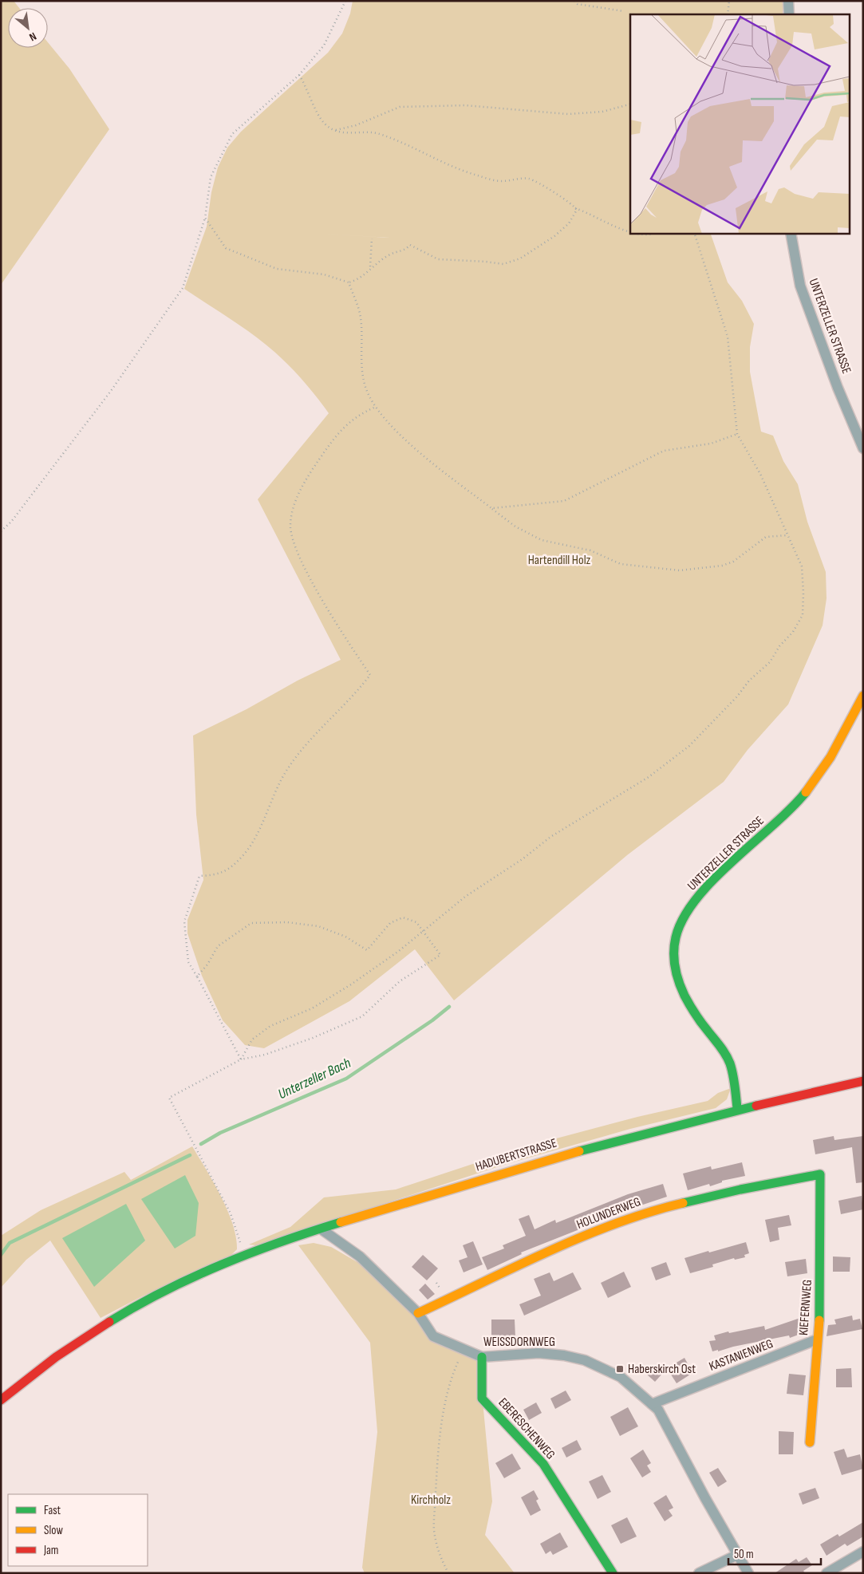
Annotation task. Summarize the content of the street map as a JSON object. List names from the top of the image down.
{
  "streets": {
    "street": [
      "UNTERZELLER STRASSE",
      "HADUBERTSTRASSE",
      "HOLUNDERWEG",
      "KIEFERNWEG",
      "WEISSDORNWEG",
      "KASTANIENWEG",
      "EBERESCHENWEG"
    ]
  },
  "crossings": [
    ["UNTERZELLER STRASSE", "HADUBERTSTRASSE"],
    ["HADUBERTSTRASSE", "WEISSDORNWEG"],
    ["HOLUNDERWEG", "KIEFERNWEG"],
    ["HOLUNDERWEG", "WEISSDORNWEG"],
    ["KIEFERNWEG", "KASTANIENWEG"],
    ["WEISSDORNWEG", "KASTANIENWEG"],
    ["WEISSDORNWEG", "EBERESCHENWEG"]
  ],
  "water": ["Unterzeller Bach"],
  "parks": ["Hartendill Holz", "Kirchholz"],
  "places": {
    "transit": ["Haberskirch Ost"]
  },
  "legend": ["Fast", "Slow", "Jam"],
  "scale_bar": "50 m",
  "north": "bottom right"
}
